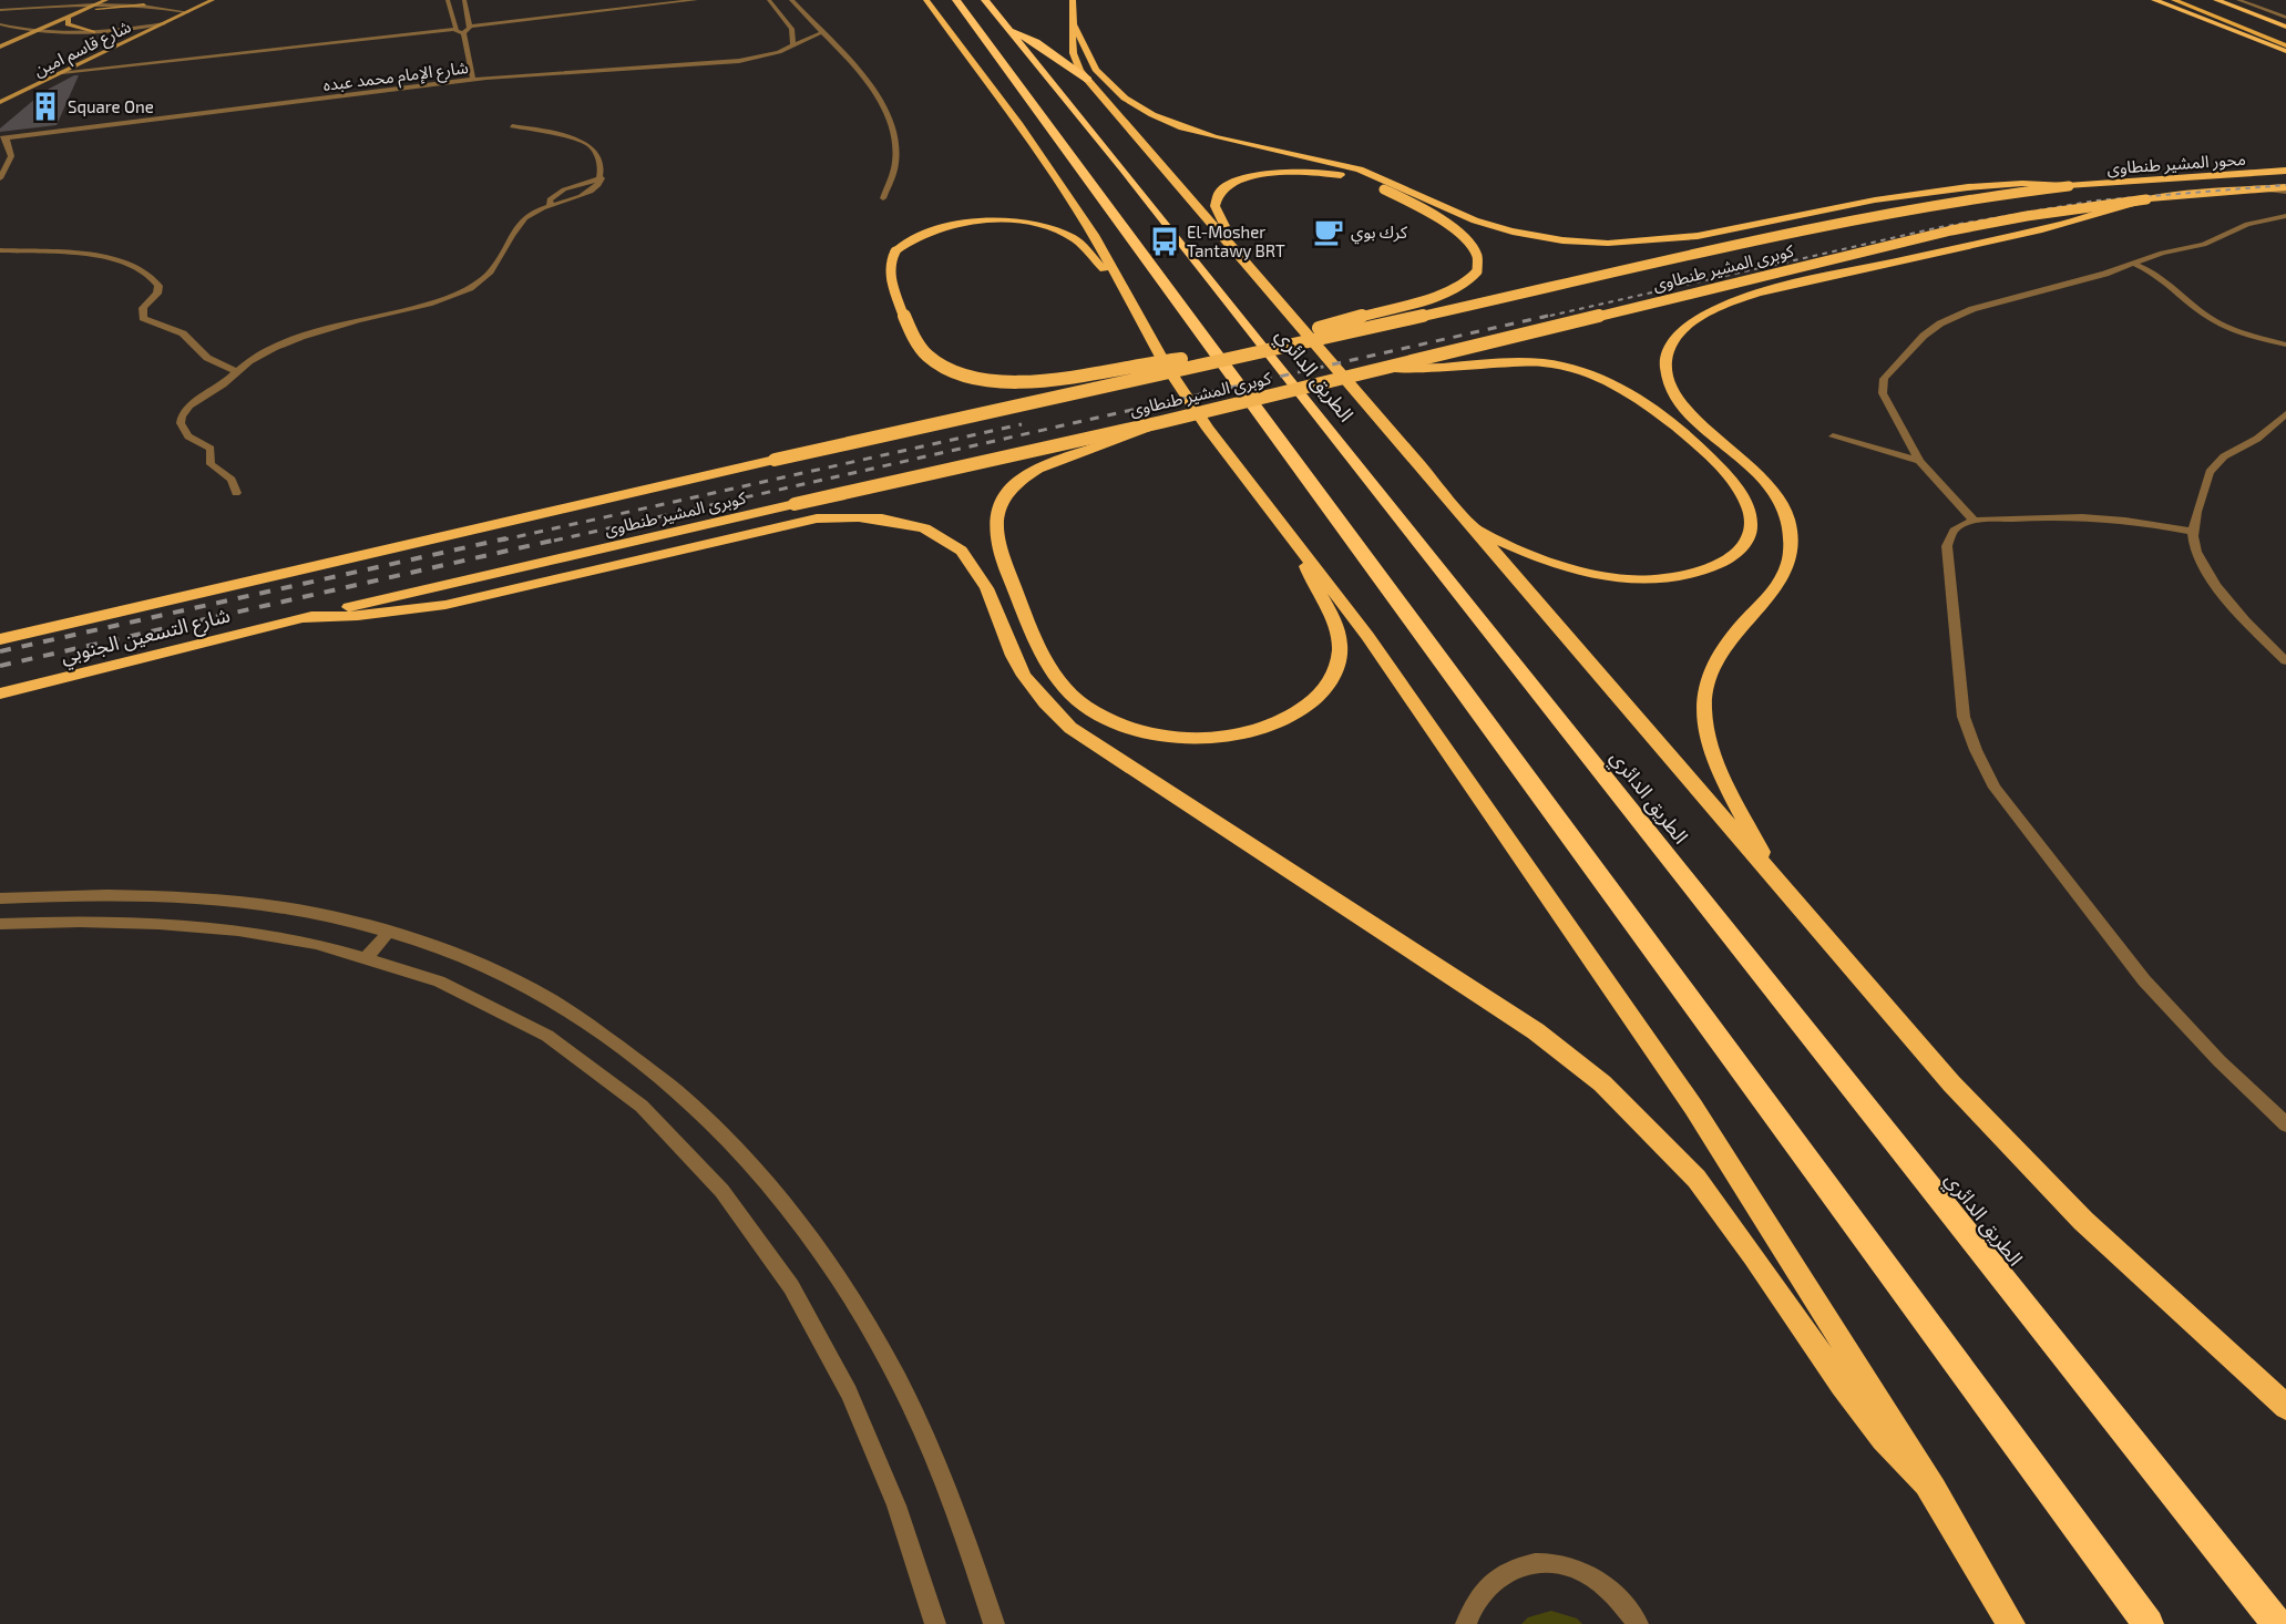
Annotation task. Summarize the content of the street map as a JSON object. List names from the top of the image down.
{
  "streets": {
    "highway": [
      "محور المشير طنطاوى",
      "كوبرى المشير طنطاوى",
      "الطريق الدائري",
      "شارع التسعين الجنوبي"
    ],
    "main road": ["شارع قاسم امين"],
    "street": ["شارع الإمام محمد عبده"]
  },
  "crossings": [
    ["محور المشير طنطاوى", "كوبرى المشير طنطاوى"],
    ["كوبرى المشير طنطاوى", "شارع التسعين الجنوبي"]
  ],
  "places": {
    "building": ["Square One"],
    "cafe": ["كرك بوي"],
    "bus stop": ["El-Mosher Tantawy BRT"]
  }
}
